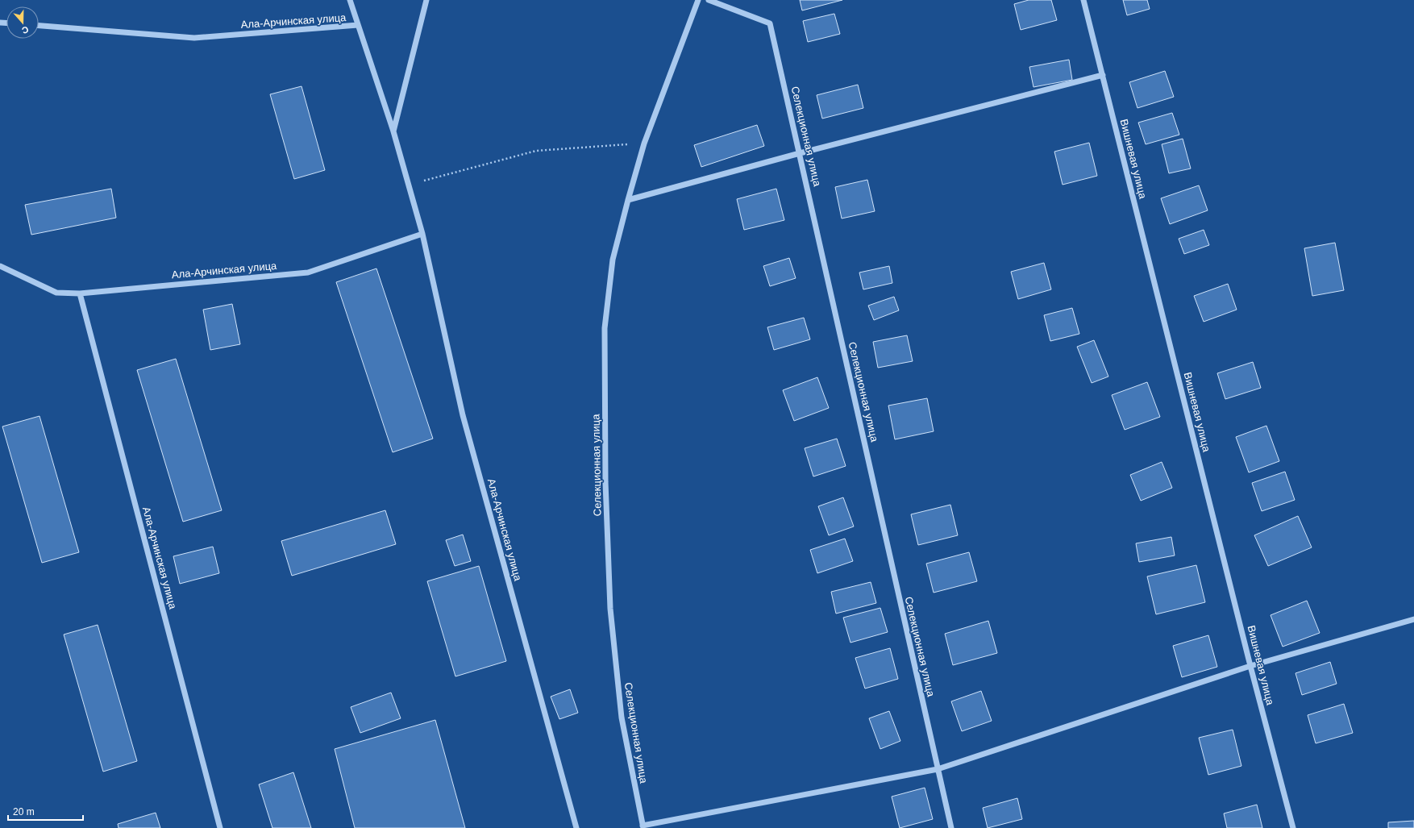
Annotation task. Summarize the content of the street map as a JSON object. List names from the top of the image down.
{
  "streets": {
    "street": ["Ала-Арчинская улица", "Селекционная улица", "Вишневая улица"]
  },
  "scale_bar": "20 m",
  "north": "bottom"
}
